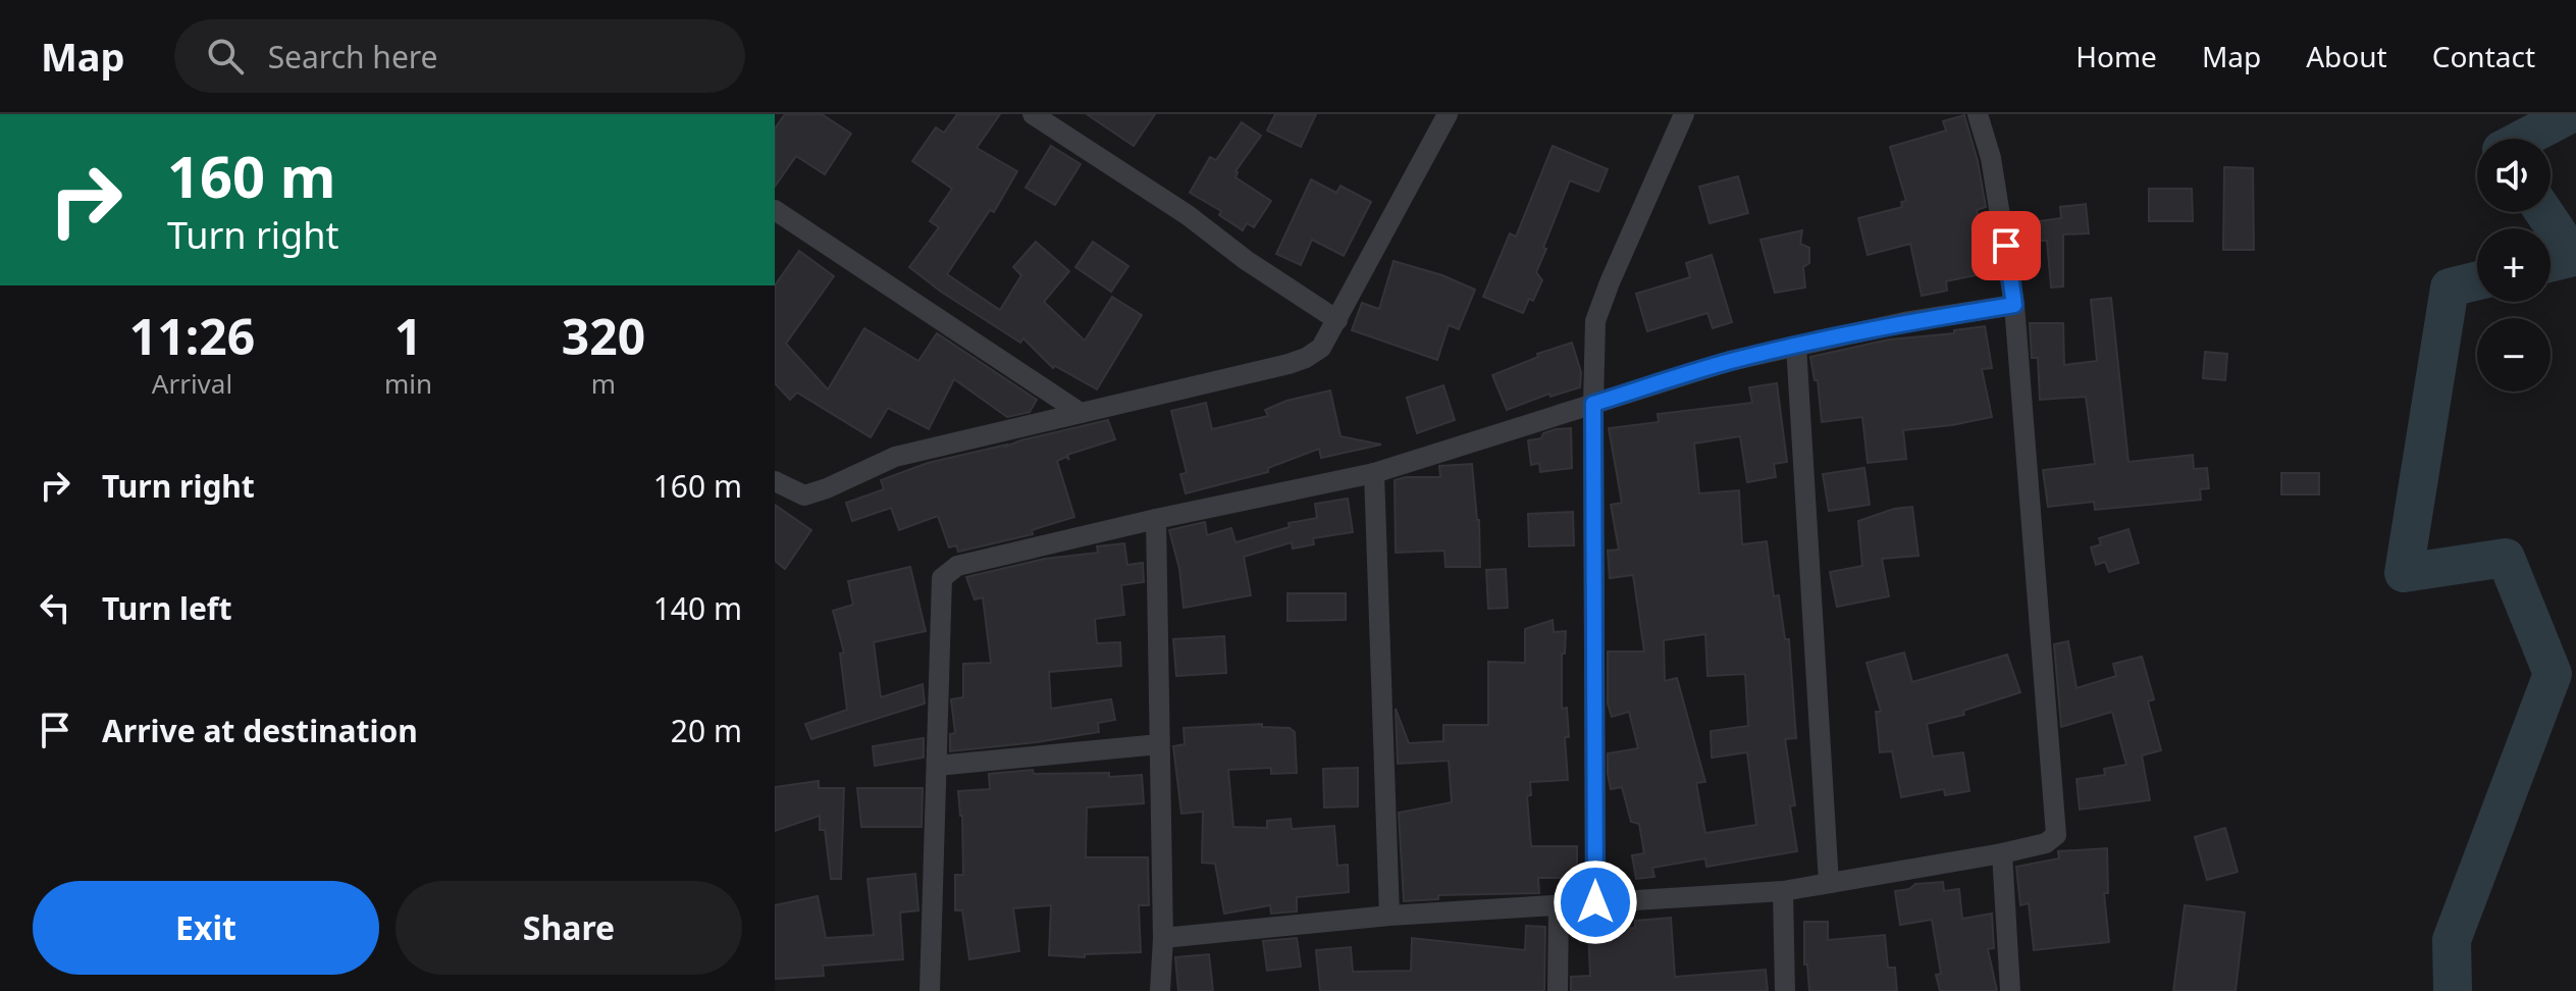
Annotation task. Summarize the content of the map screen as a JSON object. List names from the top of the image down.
{
  "page": {
    "header": "Map",
    "search": "Search here",
    "nav": [
      "Home",
      "Map",
      "About",
      "Contact"
    ],
    "turn": ["160 m", "Turn right"],
    "map_buttons": ["+", "−"],
    "eta": [
      "11:26",
      "Arrival",
      "1",
      "min",
      "320",
      "m"
    ],
    "list": [
      {
        "name": "Turn right",
        "value": "160 m"
      },
      {
        "name": "Turn left",
        "value": "140 m"
      },
      {
        "name": "Arrive at destination",
        "value": "20 m"
      }
    ],
    "buttons": ["Exit", "Share"]
  }
}
